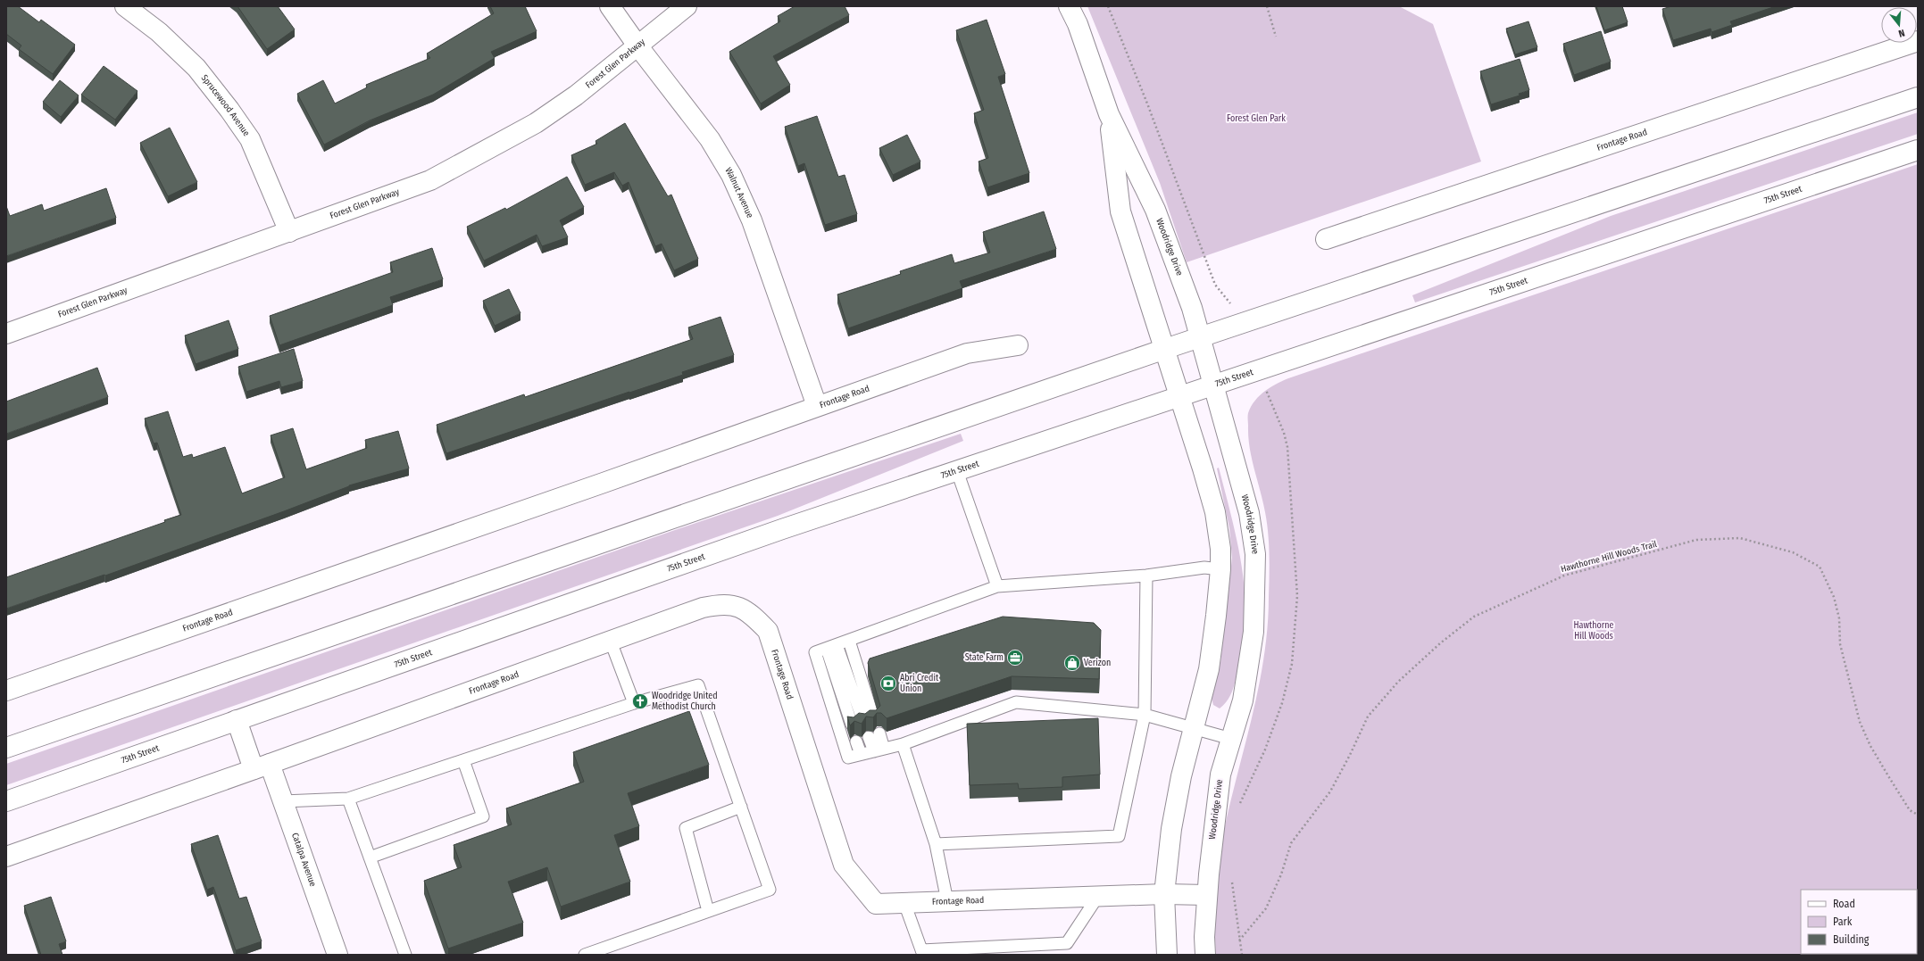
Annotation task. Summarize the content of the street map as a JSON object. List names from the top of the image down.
{
  "streets": {
    "street": [
      "Forest Glen Parkway",
      "Sprucewood Avenue",
      "Frontage Road",
      "Walnut Avenue",
      "75th Street",
      "Woodridge Drive",
      "Catalpa Avenue"
    ],
    "path": ["Hawthorne Hill Woods Trail"]
  },
  "crossings": [
    ["Forest Glen Parkway", "Sprucewood Avenue"],
    ["Forest Glen Parkway", "Walnut Avenue"],
    ["Frontage Road", "Walnut Avenue"],
    ["Frontage Road", "Woodridge Drive"],
    ["Frontage Road", "Catalpa Avenue"],
    ["75th Street", "Woodridge Drive"],
    ["75th Street", "Catalpa Avenue"]
  ],
  "parks": ["Forest Glen Park", "Hawthorne Hill Woods"],
  "places": {
    "office": ["State Farm"],
    "shop": ["Verizon"],
    "bank": ["Abri Credit Union"],
    "church": ["Woodridge United Methodist Church"]
  },
  "legend": ["Road", "Park", "Building"],
  "north": "bottom"
}
